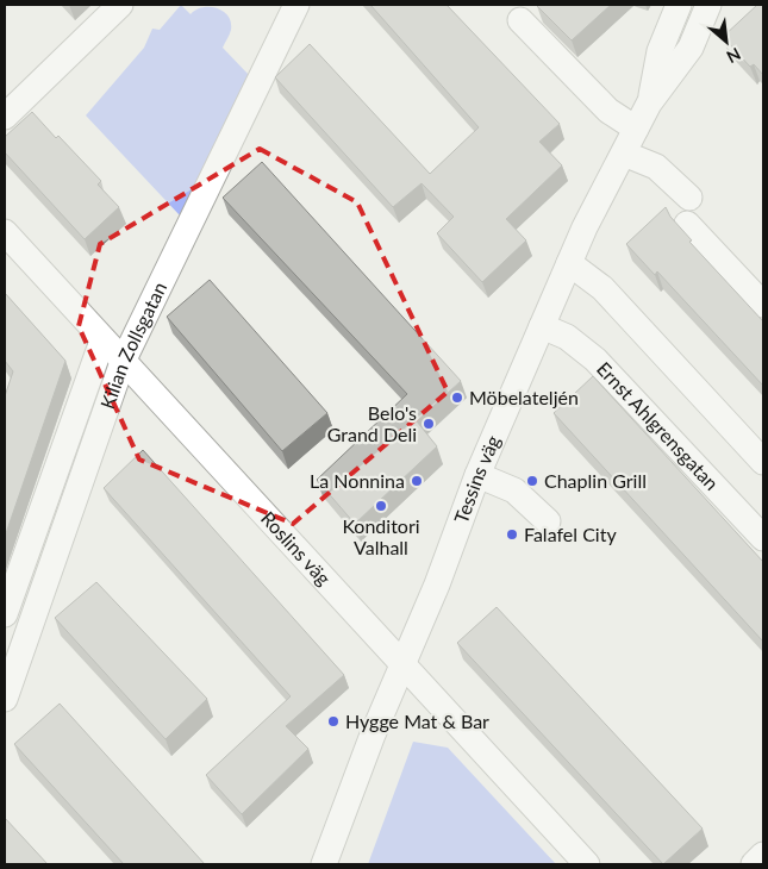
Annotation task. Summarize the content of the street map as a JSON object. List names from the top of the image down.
{
  "streets": {
    "street": [
      "Kilian Zollsgatan",
      "Ernst Ahlgrensgatan",
      "Tessins väg",
      "Roslins väg"
    ]
  },
  "crossings": [
    ["Kilian Zollsgatan", "Roslins väg"],
    ["Ernst Ahlgrensgatan", "Tessins väg"],
    ["Tessins väg", "Roslins väg"]
  ],
  "places": [
    "Möbelateljén",
    "Belo's Grand Deli",
    "La Nonnina",
    "Chaplin Grill",
    "Konditori Valhall",
    "Falafel City",
    "Hygge Mat & Bar"
  ],
  "north": "bottom right"
}
